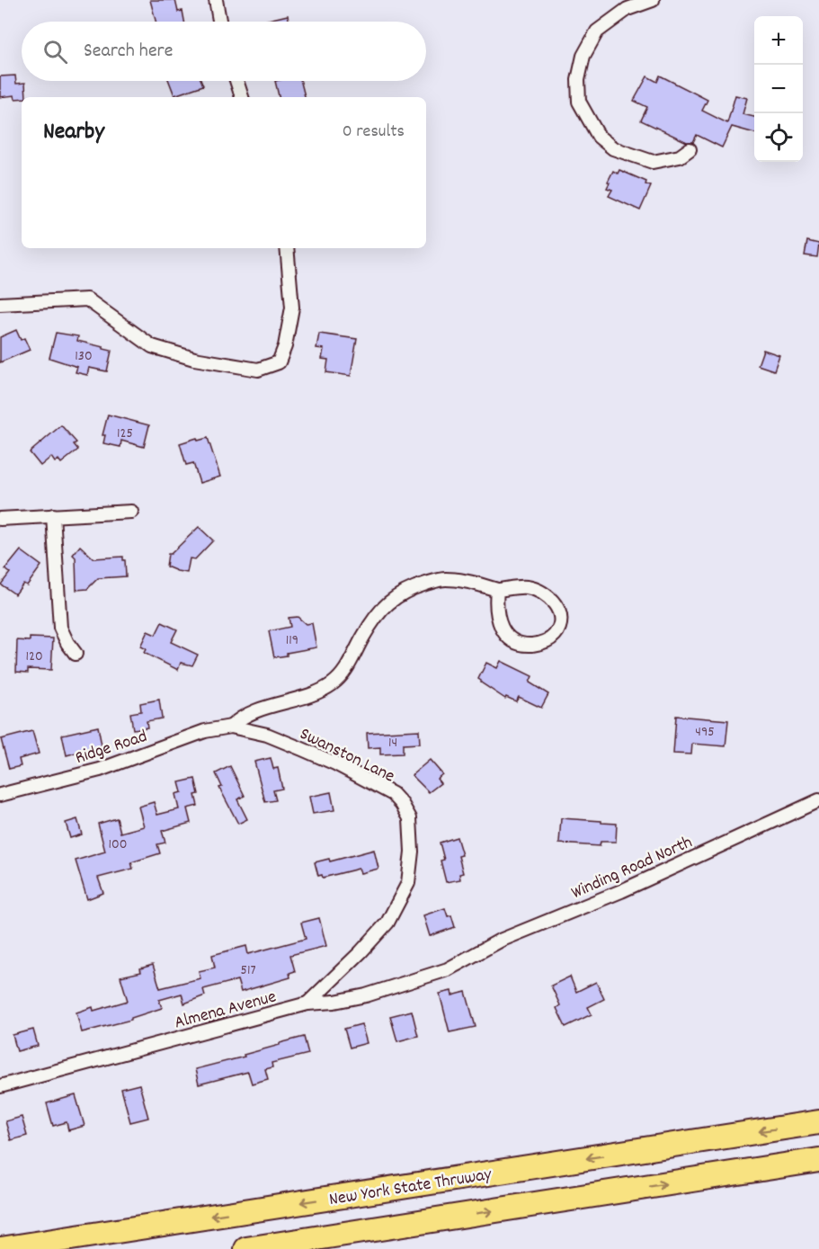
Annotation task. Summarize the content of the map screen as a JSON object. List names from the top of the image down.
{
  "streets": {
    "highway": ["New York State Thruway"],
    "street": [
      "Ridge Road",
      "Swanston Lane",
      "Winding Road North",
      "Almena Avenue"
    ]
  },
  "crossings": [
    ["Ridge Road", "Swanston Lane"],
    ["Swanston Lane", "Almena Avenue"],
    ["Winding Road North", "Almena Avenue"]
  ],
  "house_numbers": [
    "130",
    "125",
    "119",
    "120",
    "495",
    "14",
    "100",
    "517"
  ],
  "page": {
    "map_buttons": ["+", "−"],
    "search": "Search here",
    "heading": ["Nearby", "0 results"]
  }
}
